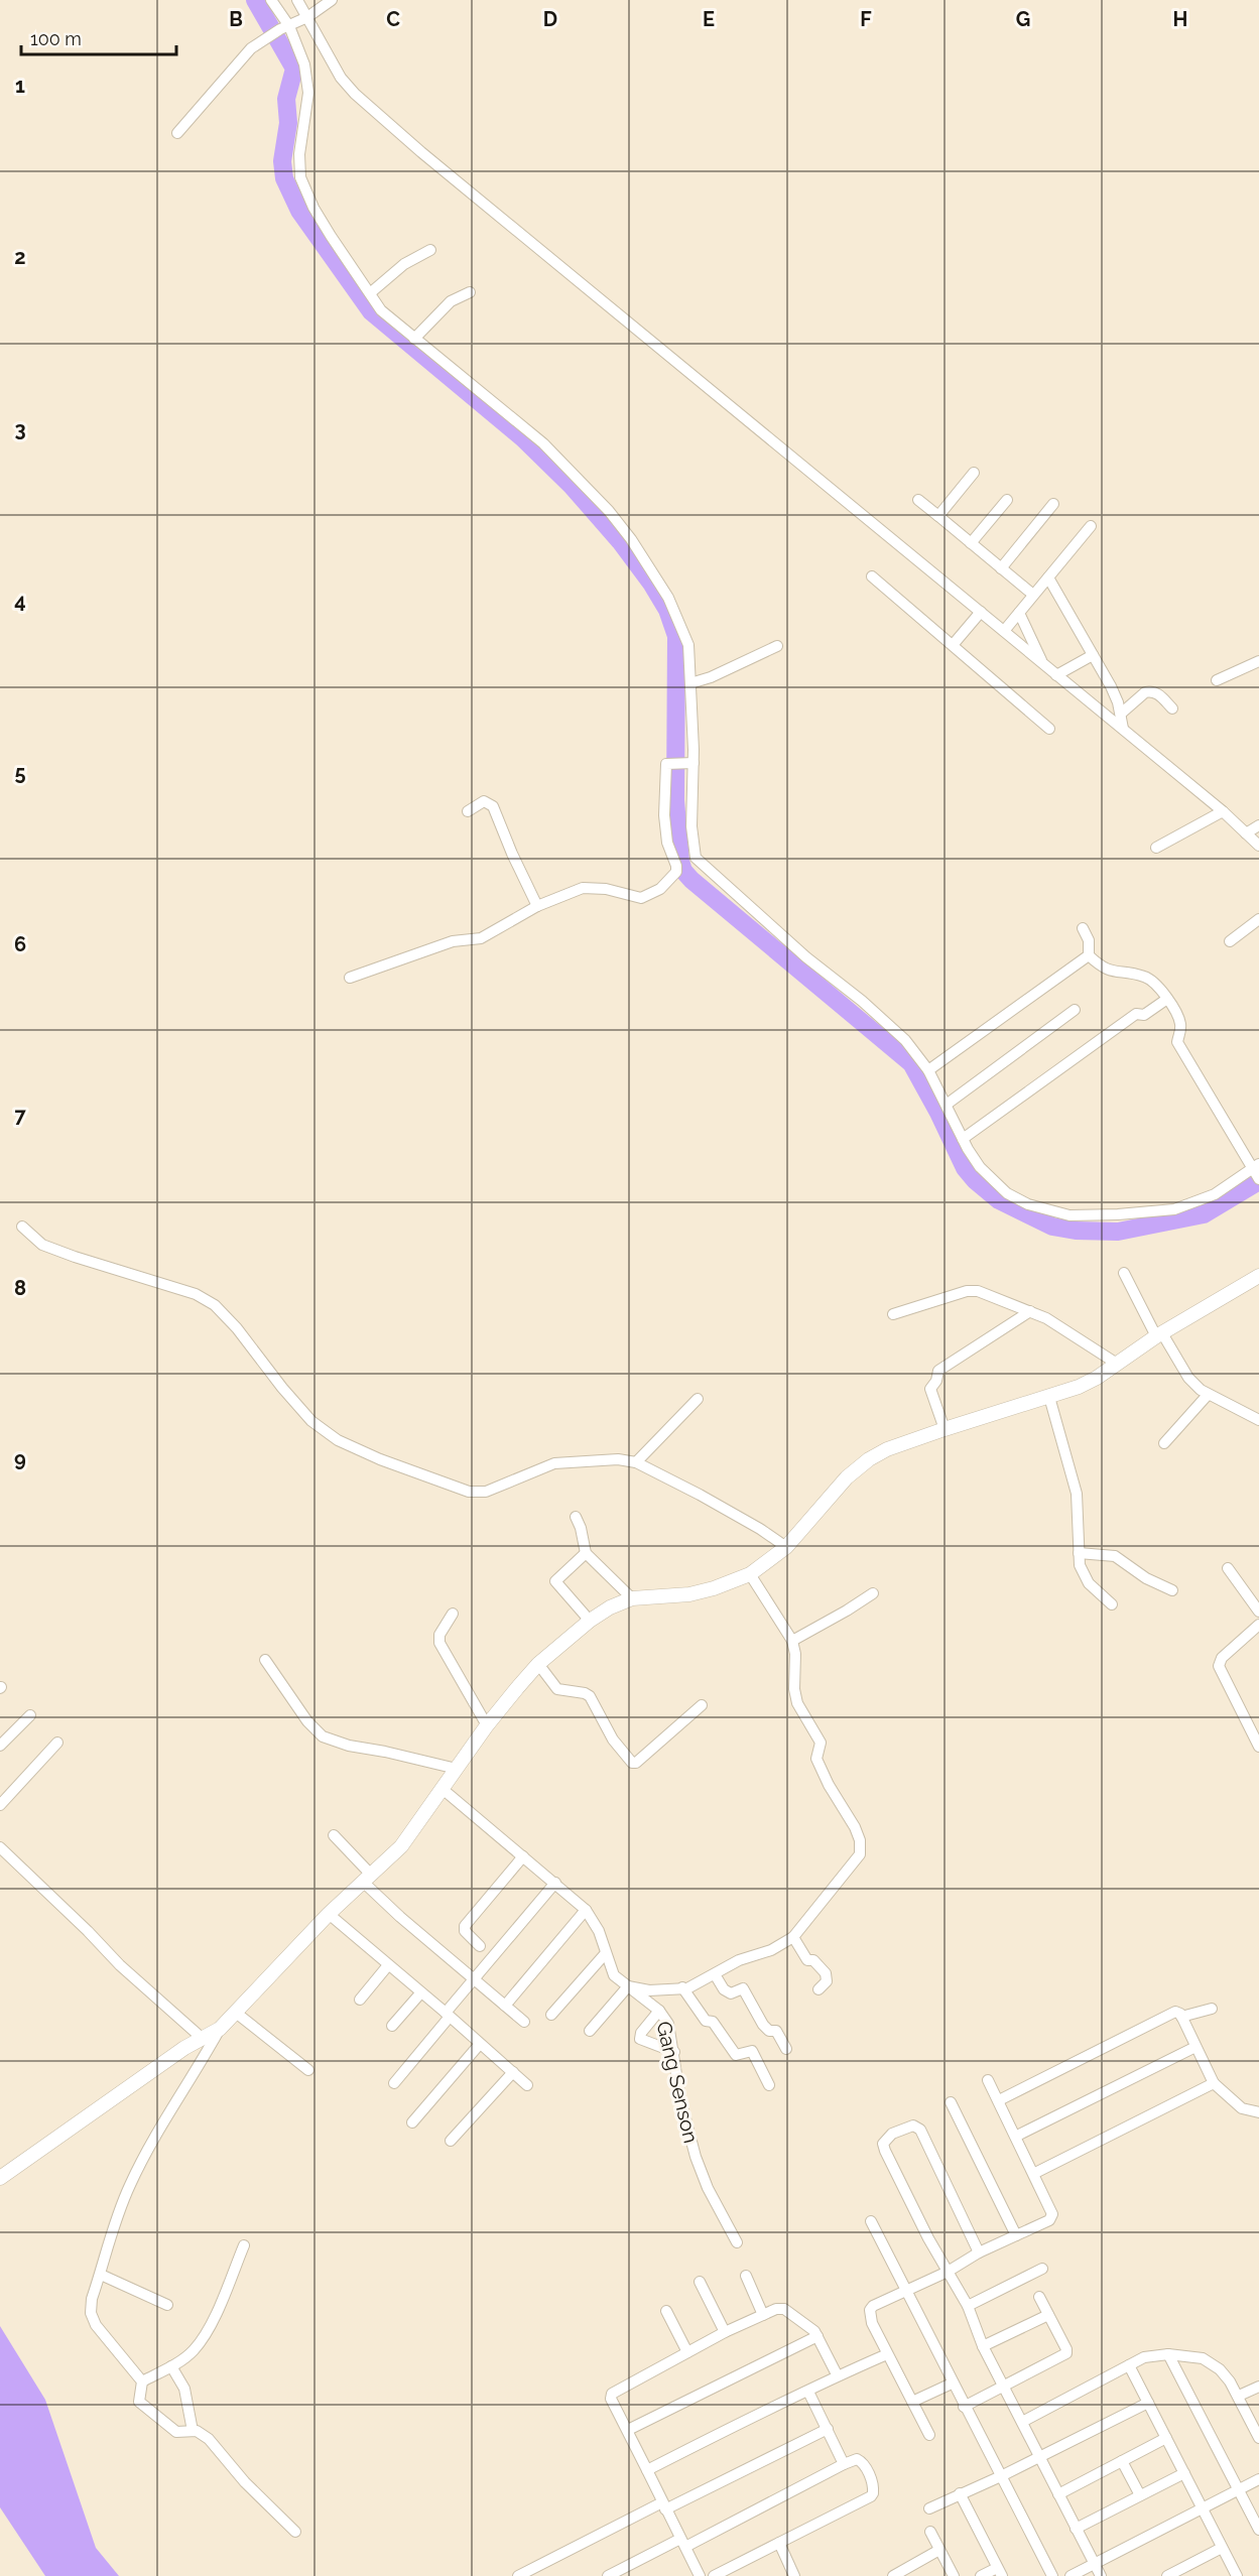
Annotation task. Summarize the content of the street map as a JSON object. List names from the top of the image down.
{
  "streets": {
    "street": ["Gang Senson"]
  },
  "scale_bar": "100 m",
  "grid": {
    "columns": [
      "B",
      "C",
      "D",
      "E",
      "F",
      "G",
      "H"
    ],
    "rows": [
      "1",
      "2",
      "3",
      "4",
      "5",
      "6",
      "7",
      "8",
      "9"
    ]
  }
}
